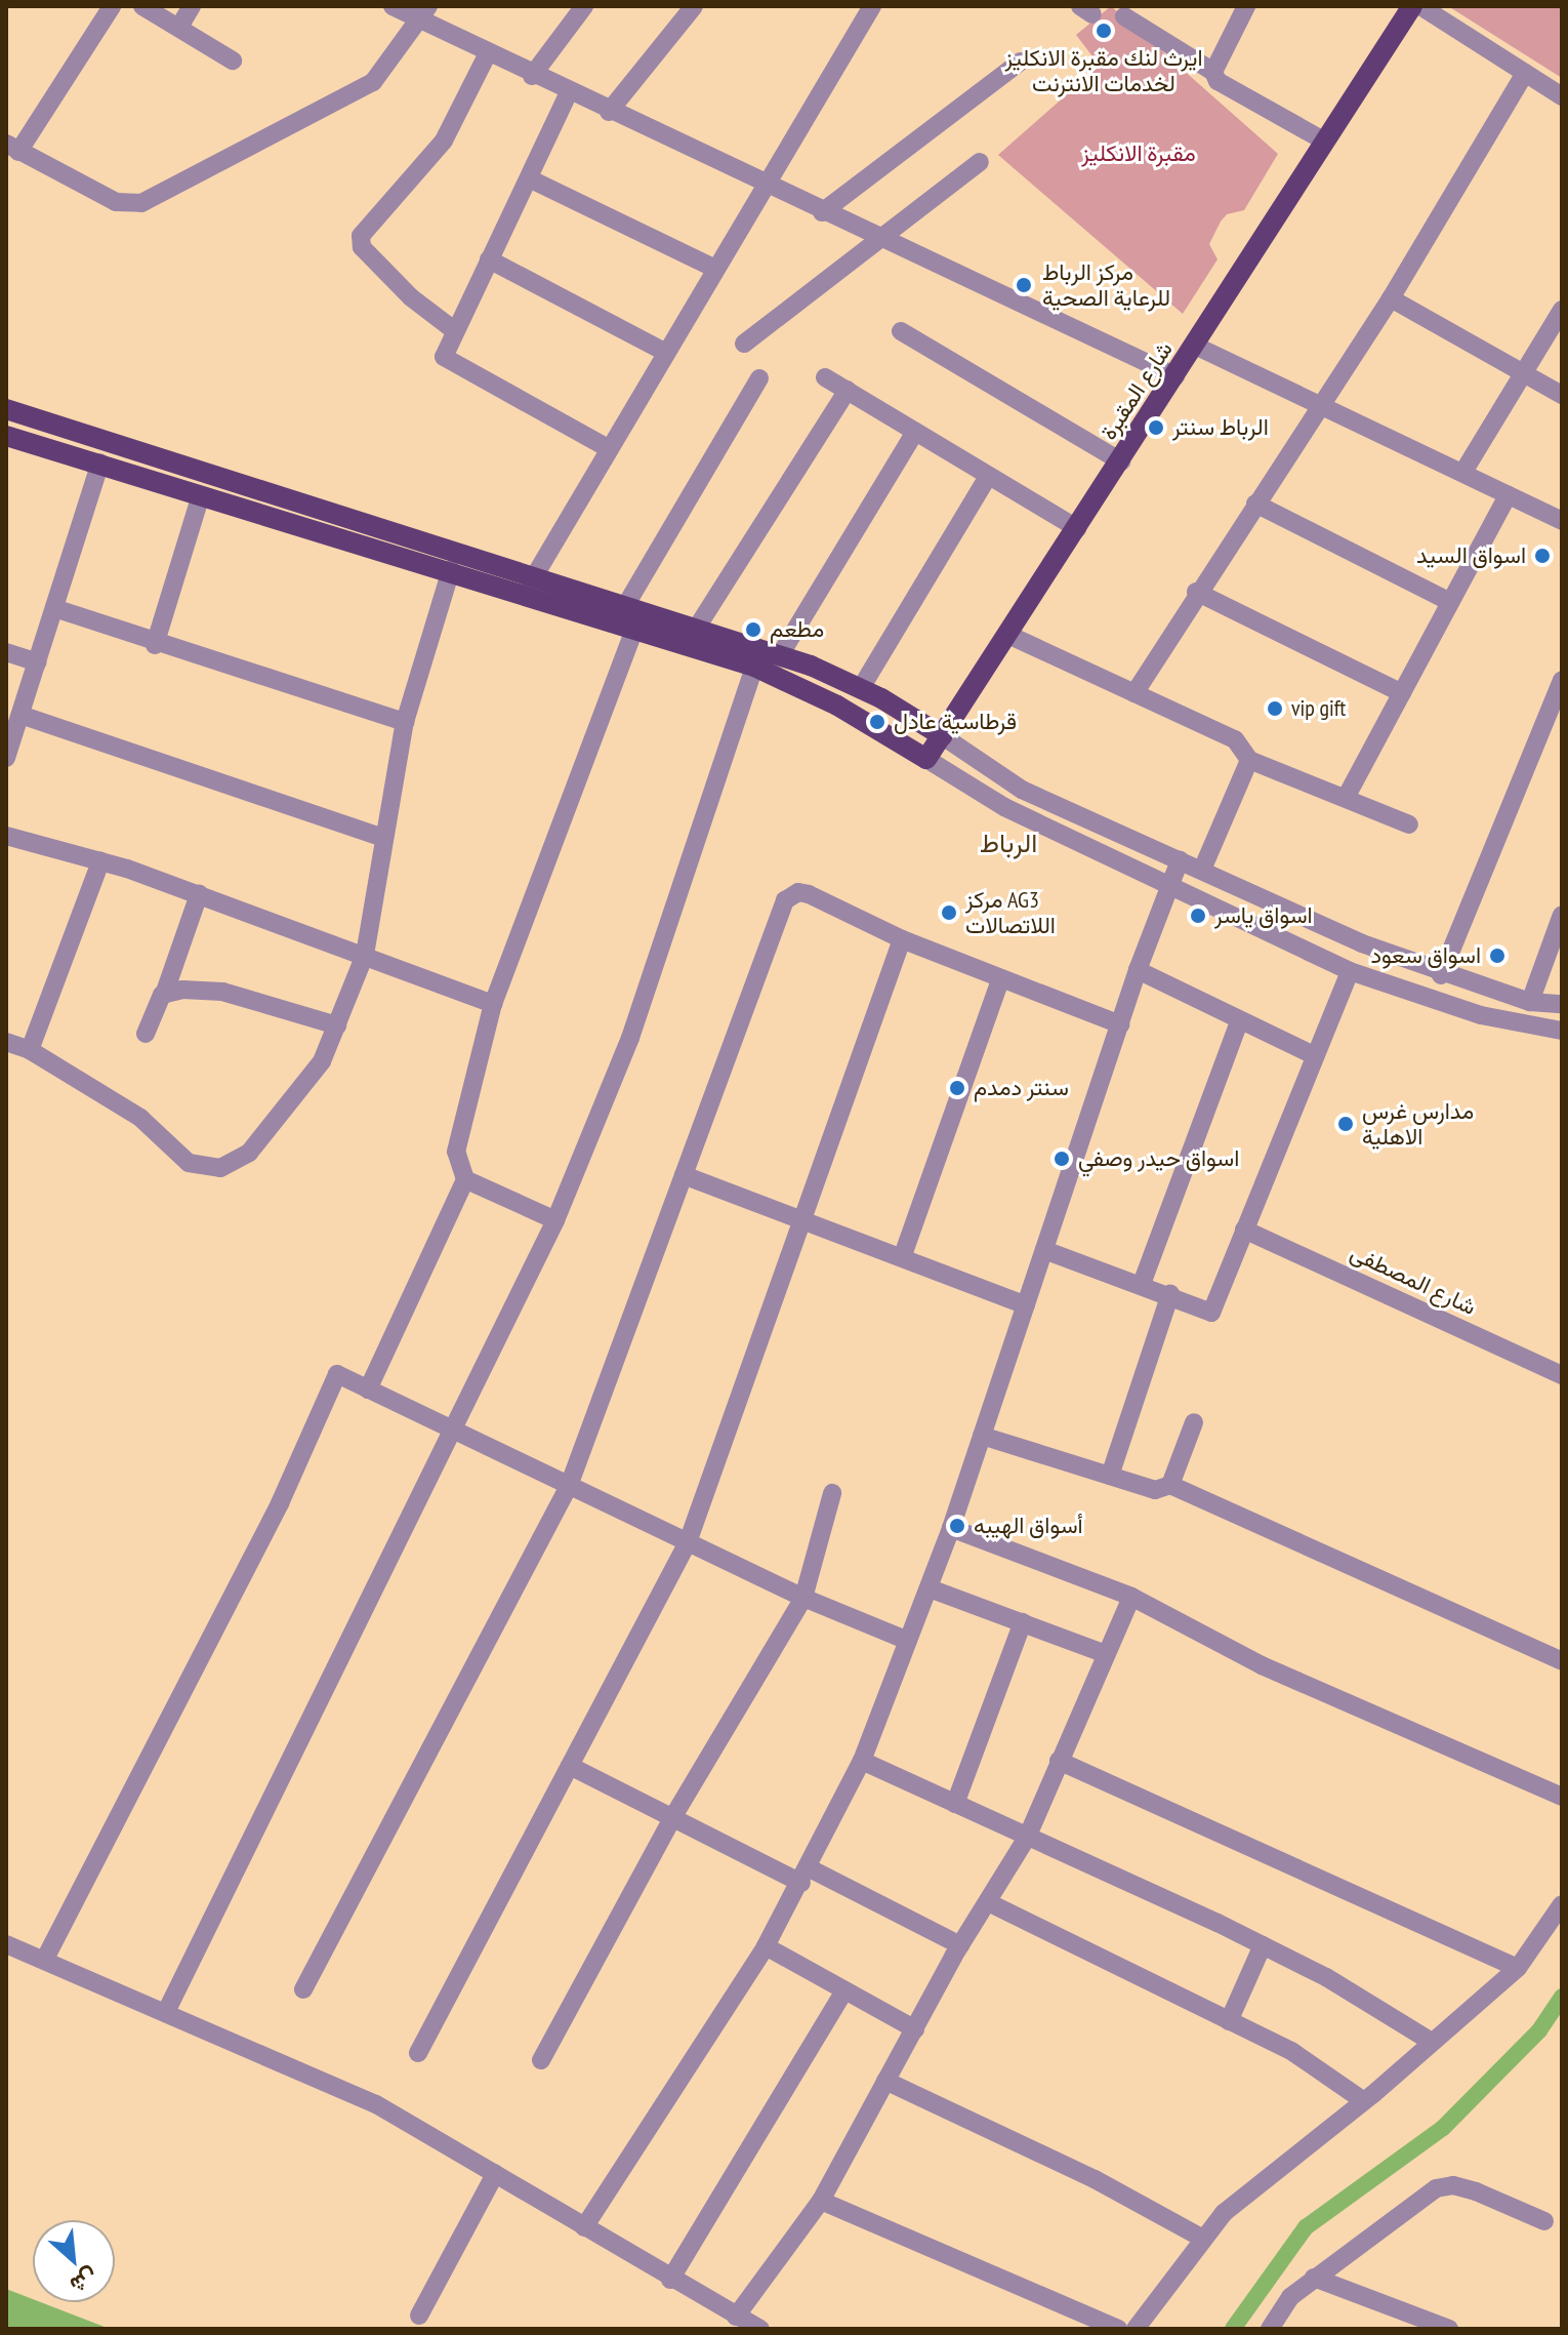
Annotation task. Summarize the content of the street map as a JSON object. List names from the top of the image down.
{
  "streets": {
    "main road": ["شارع المقبرة"],
    "street": ["شارع المصطفى"]
  },
  "districts": ["الرباط"],
  "parks": ["مقبرة الانكليز"],
  "places": [
    "ايرث لنك مقبرة الانكليز لخدمات الانترنت",
    "مركز الرباط للرعاية الصحية",
    "الرباط سنتر",
    "اسواق السيد",
    "مطعم",
    "vip gift",
    "قرطاسية عادل",
    "مركز AG3 اللاتصالات",
    "اسواق ياسر",
    "اسواق سعود",
    "سنتر دمدم",
    "مدارس غرس الاهلية",
    "اسواق حيدر وصفي",
    "أسواق الهيبه"
  ],
  "north": "bottom right"
}
